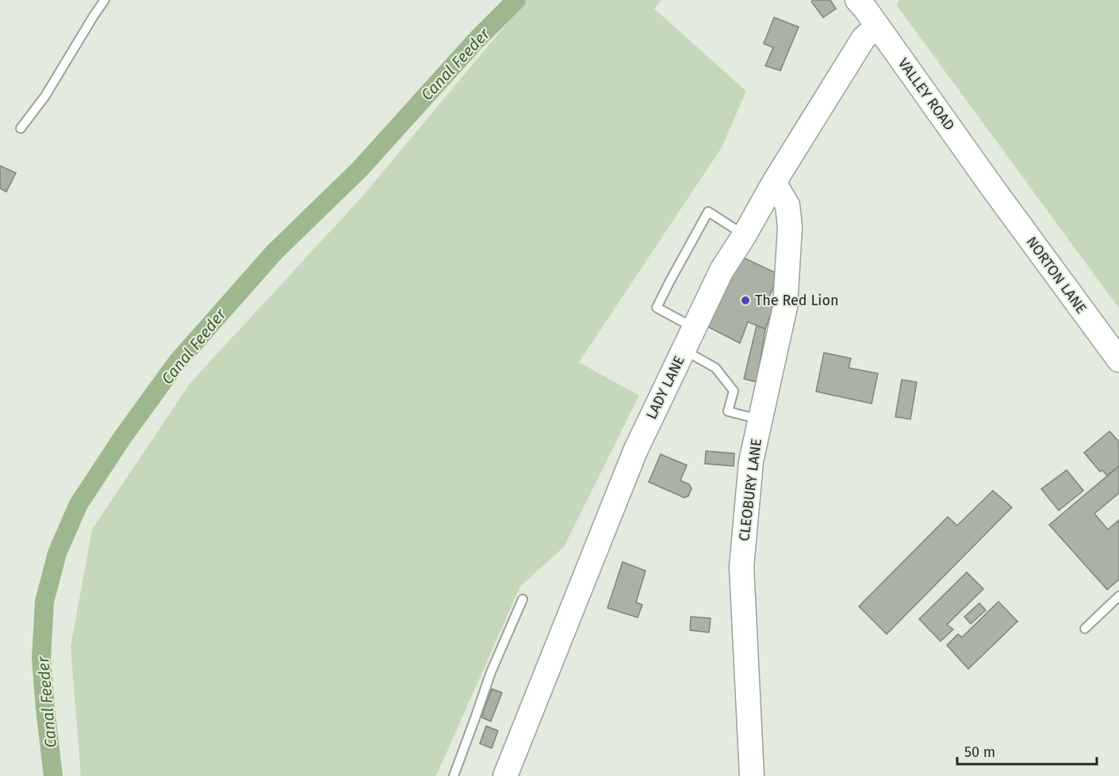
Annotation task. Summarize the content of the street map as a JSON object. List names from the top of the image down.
{
  "streets": {
    "street": [
      "VALLEY ROAD",
      "NORTON LANE",
      "LADY LANE",
      "CLEOBURY LANE"
    ]
  },
  "crossings": [
    ["VALLEY ROAD", "NORTON LANE"],
    ["VALLEY ROAD", "LADY LANE"],
    ["LADY LANE", "CLEOBURY LANE"]
  ],
  "water": ["Canal Feeder"],
  "places": ["The Red Lion"],
  "scale_bar": "50 m"
}
